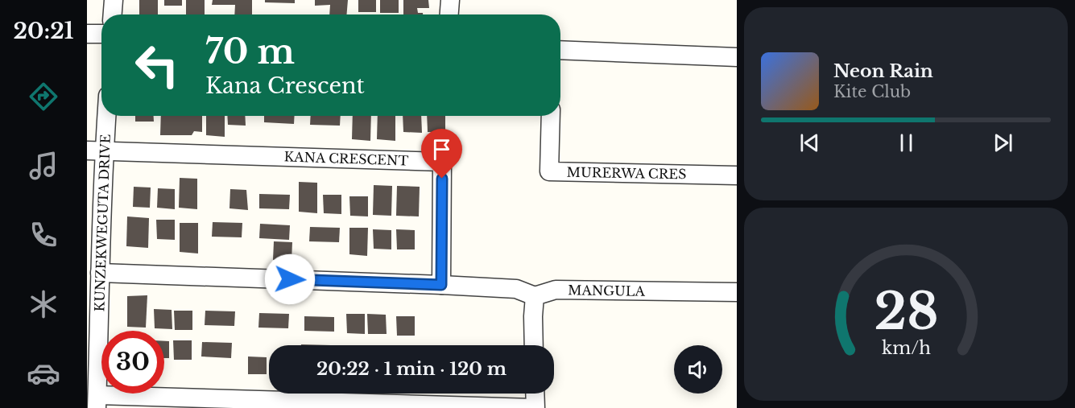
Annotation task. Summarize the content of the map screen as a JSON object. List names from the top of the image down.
{
  "streets": {
    "street": [
      "KANA CRESCENT",
      "MURERWA CRES",
      "KUNZEKWEGUTA DRIVE",
      "MANGULA"
    ]
  },
  "crossings": [
    ["KANA CRESCENT", "KUNZEKWEGUTA DRIVE"]
  ],
  "page": {
    "tabs": "20:21",
    "turn": ["70 m", "Kana Crescent"],
    "song": ["Neon Rain", "Kite Club"],
    "limit": "30",
    "trip": "20:22 · 1 min · 120 m",
    "gauge": ["28", "km/h"]
  }
}
